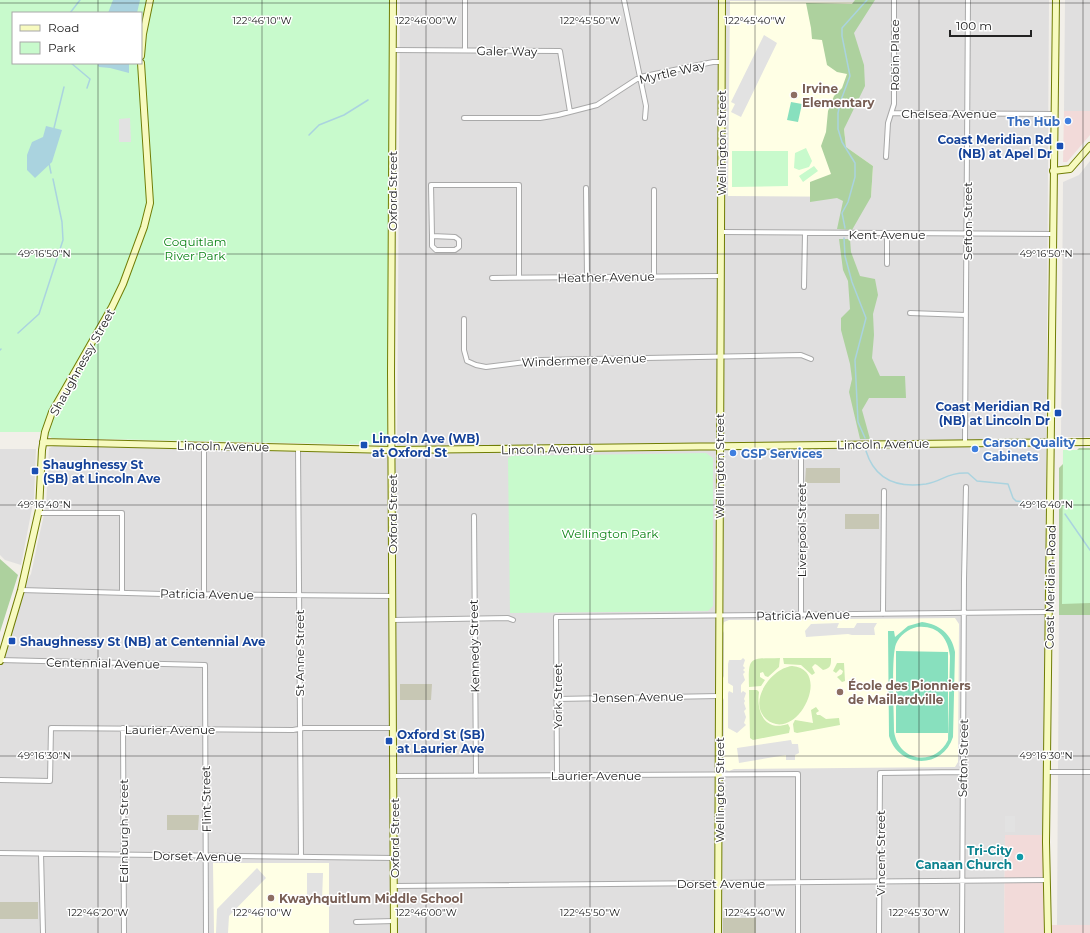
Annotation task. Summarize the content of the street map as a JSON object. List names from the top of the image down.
{
  "streets": {
    "main road": [
      "Wellington Street",
      "Oxford Street",
      "Shaughnessy Street",
      "Lincoln Avenue",
      "Coast Meridian Road"
    ],
    "street": [
      "Galer Way",
      "Robin Place",
      "Myrtle Way",
      "Chelsea Avenue",
      "Sefton Street",
      "Kent Avenue",
      "Heather Avenue",
      "Windermere Avenue",
      "Liverpool Street",
      "Patricia Avenue",
      "Kennedy Street",
      "St Anne Street",
      "Centennial Avenue",
      "York Street",
      "Jensen Avenue",
      "Laurier Avenue",
      "Flint Street",
      "Edinburgh Street",
      "Vincent Street",
      "Dorset Avenue"
    ]
  },
  "crossings": [
    ["Galer Way", "Myrtle Way"],
    ["Galer Way", "Oxford Street"],
    ["Robin Place", "Chelsea Avenue"],
    ["Myrtle Way", "Wellington Street"],
    ["Chelsea Avenue", "Sefton Street"],
    ["Chelsea Avenue", "Coast Meridian Road"],
    ["Wellington Street", "Kent Avenue"],
    ["Wellington Street", "Heather Avenue"],
    ["Wellington Street", "Windermere Avenue"],
    ["Wellington Street", "Lincoln Avenue"],
    ["Wellington Street", "Patricia Avenue"],
    ["Wellington Street", "Jensen Avenue"],
    ["Wellington Street", "Laurier Avenue"],
    ["Wellington Street", "Dorset Avenue"],
    ["Oxford Street", "Lincoln Avenue"],
    ["Oxford Street", "Patricia Avenue"],
    ["Oxford Street", "Laurier Avenue"],
    ["Oxford Street", "Dorset Avenue"],
    ["Sefton Street", "Kent Avenue"],
    ["Sefton Street", "Lincoln Avenue"],
    ["Sefton Street", "Patricia Avenue"],
    ["Sefton Street", "Vincent Street"],
    ["Sefton Street", "Dorset Avenue"],
    ["Kent Avenue", "Coast Meridian Road"],
    ["Shaughnessy Street", "Lincoln Avenue"],
    ["Shaughnessy Street", "Patricia Avenue"],
    ["Shaughnessy Street", "Centennial Avenue"],
    ["Lincoln Avenue", "Liverpool Street"],
    ["Lincoln Avenue", "Coast Meridian Road"],
    ["Lincoln Avenue", "St Anne Street"],
    ["Liverpool Street", "Patricia Avenue"],
    ["Coast Meridian Road", "Patricia Avenue"],
    ["Coast Meridian Road", "Dorset Avenue"],
    ["Patricia Avenue", "St Anne Street"],
    ["Patricia Avenue", "York Street"],
    ["Kennedy Street", "Laurier Avenue"],
    ["St Anne Street", "Laurier Avenue"],
    ["St Anne Street", "Dorset Avenue"],
    ["Centennial Avenue", "Flint Street"],
    ["York Street", "Jensen Avenue"],
    ["York Street", "Laurier Avenue"],
    ["Laurier Avenue", "Flint Street"],
    ["Laurier Avenue", "Edinburgh Street"],
    ["Laurier Avenue", "Dorset Avenue"],
    ["Flint Street", "Dorset Avenue"],
    ["Edinburgh Street", "Dorset Avenue"],
    ["Vincent Street", "Dorset Avenue"]
  ],
  "parks": ["Coquitlam River Park", "Wellington Park"],
  "places": {
    "other": [
      "Irvine Elementary",
      "The Hub",
      "Carson Quality Cabinets",
      "GSP Services",
      "École des Pionniers de Maillardville",
      "Tri-City Canaan Church",
      "Kwayhquitlum Middle School"
    ],
    "transit": [
      "Coast Meridian Rd (NB) at Apel Dr",
      "Coast Meridian Rd (NB) at Lincoln Dr",
      "Lincoln Ave (WB) at Oxford St",
      "Shaughnessy St (SB) at Lincoln Ave",
      "Shaughnessy St (NB) at Centennial Ave",
      "Oxford St (SB) at Laurier Ave"
    ]
  },
  "legend": ["Road", "Park"],
  "scale_bar": "100 m",
  "coordinates": [
    "122°46'10\"W",
    "122°46'00\"W",
    "122°45'50\"W",
    "122°45'40\"W",
    "49°16'50\"N",
    "49°16'40\"N",
    "49°16'30\"N",
    "122°46'20\"W",
    "122°45'30\"W"
  ]
}
